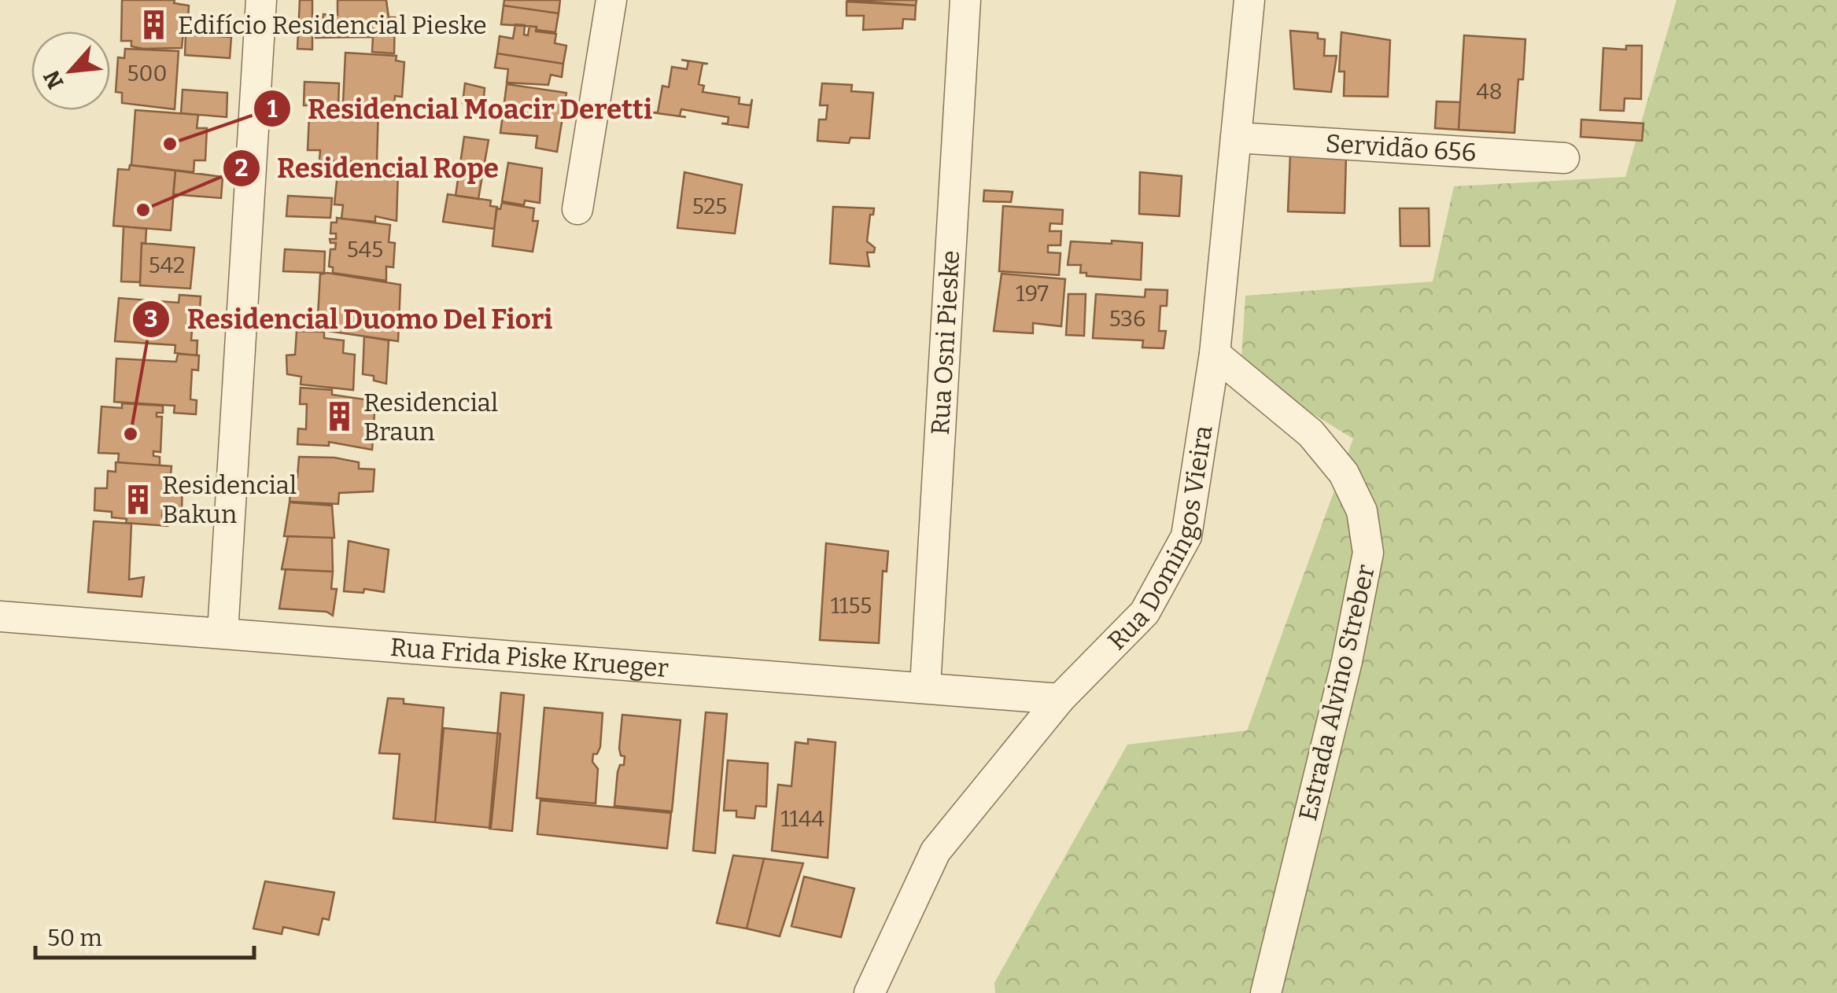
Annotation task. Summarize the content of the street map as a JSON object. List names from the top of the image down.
{
  "streets": {
    "street": [
      "Servidão 656",
      "Rua Osni Pieske",
      "Rua Domingos Vieira",
      "Rua Frida Piske Krueger",
      "Estrada Alvino Streber"
    ]
  },
  "crossings": [
    ["Servidão 656", "Rua Domingos Vieira"],
    ["Rua Osni Pieske", "Rua Frida Piske Krueger"],
    ["Rua Domingos Vieira", "Rua Frida Piske Krueger"],
    ["Rua Domingos Vieira", "Estrada Alvino Streber"]
  ],
  "places": {
    "building": ["Edifício Residencial Pieske", "Residencial Braun", "Residencial Bakun"],
    "other": ["Residencial Moacir Deretti", "Residencial Rope", "Residencial Duomo Del Fiori"]
  },
  "house_numbers": [
    "500",
    "48",
    "525",
    "545",
    "542",
    "197",
    "536",
    "1155",
    "1144"
  ],
  "scale_bar": "50 m",
  "north": "bottom left"
}
